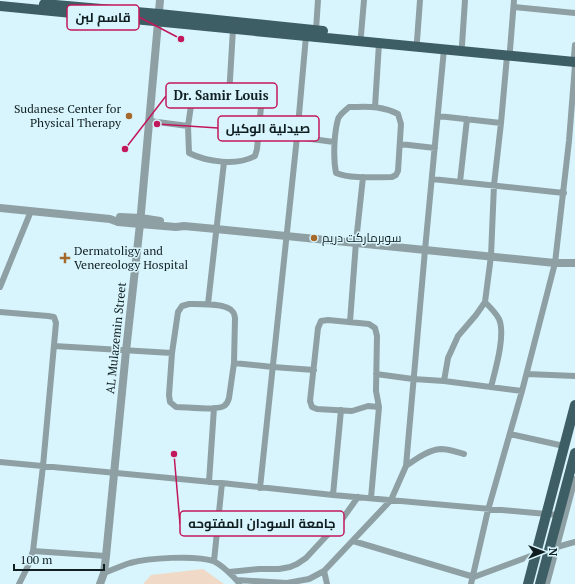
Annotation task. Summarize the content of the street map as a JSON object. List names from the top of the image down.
{
  "streets": {
    "street": ["AL Mulazemin Street"]
  },
  "places": {
    "other": [
      "قاسم لبن",
      "Sudanese Center for Physical Therapy",
      "صيدلية الوكيل",
      "Dr. Samir Louis",
      "سوبرماركت دريم",
      "جامعة السودان المفتوحه"
    ],
    "health": ["Dermatoligy and Venereology Hospital"]
  },
  "scale_bar": "100 m",
  "north": "right"
}
